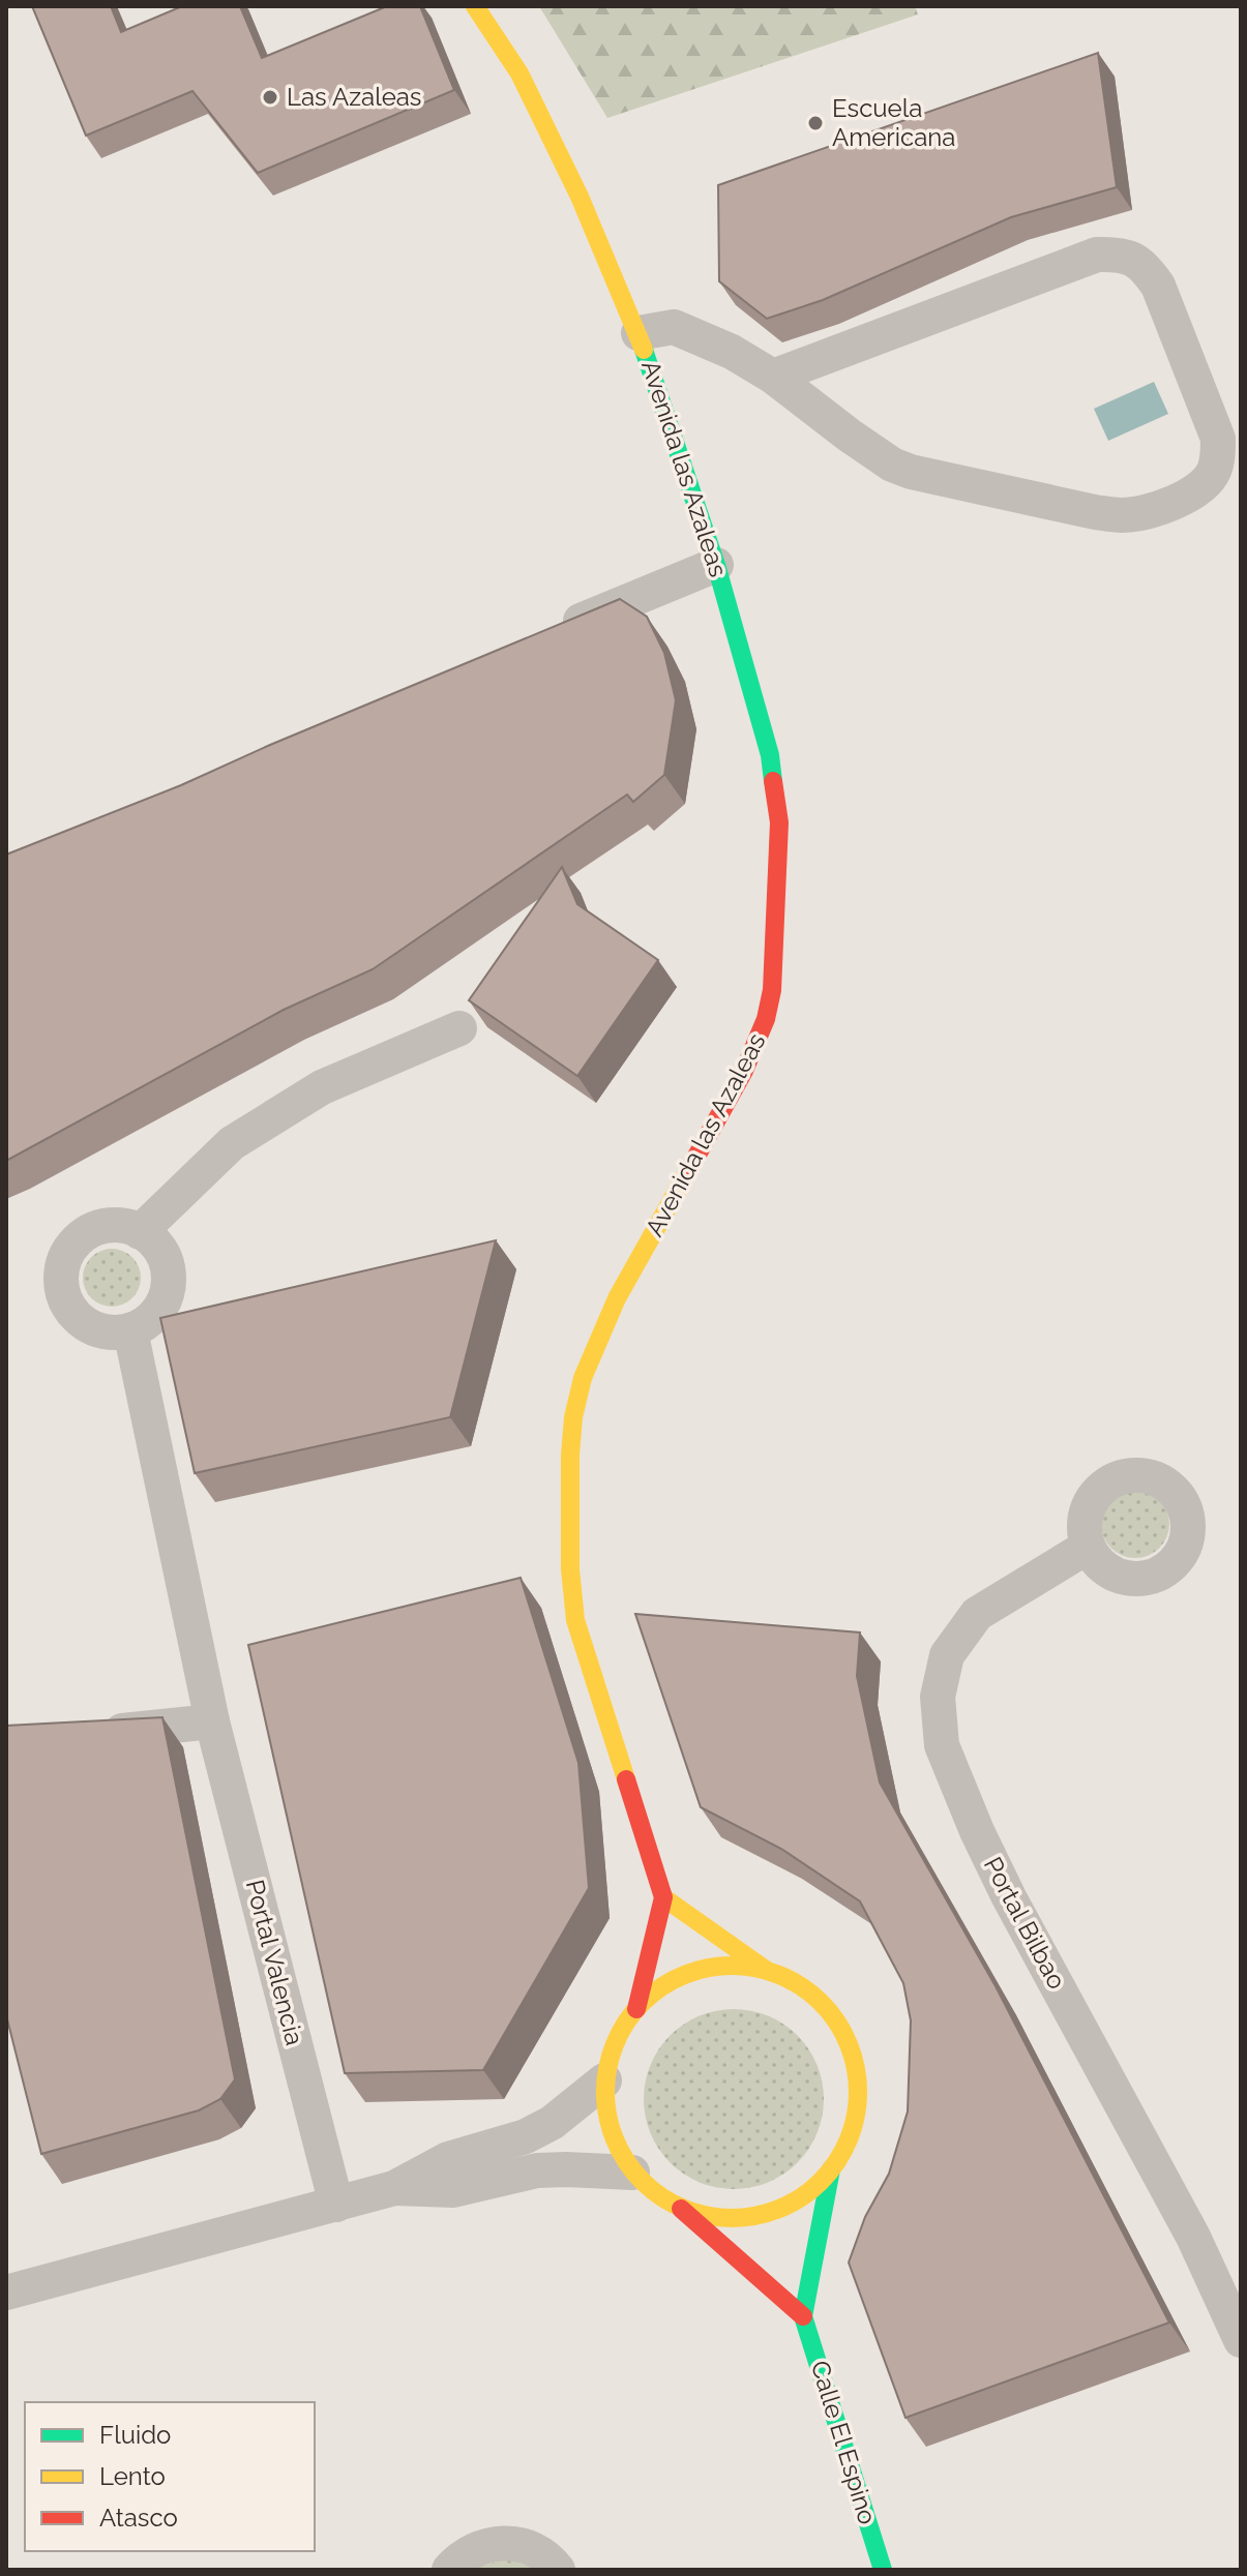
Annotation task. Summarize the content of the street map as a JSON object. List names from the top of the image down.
{
  "streets": {
    "street": [
      "Avenida las Azaleas",
      "Portal Bilbao",
      "Portal Valencia",
      "Calle El Espino"
    ]
  },
  "places": ["Las Azaleas", "Escuela Americana"],
  "legend": ["Fluido", "Lento", "Atasco"]
}
